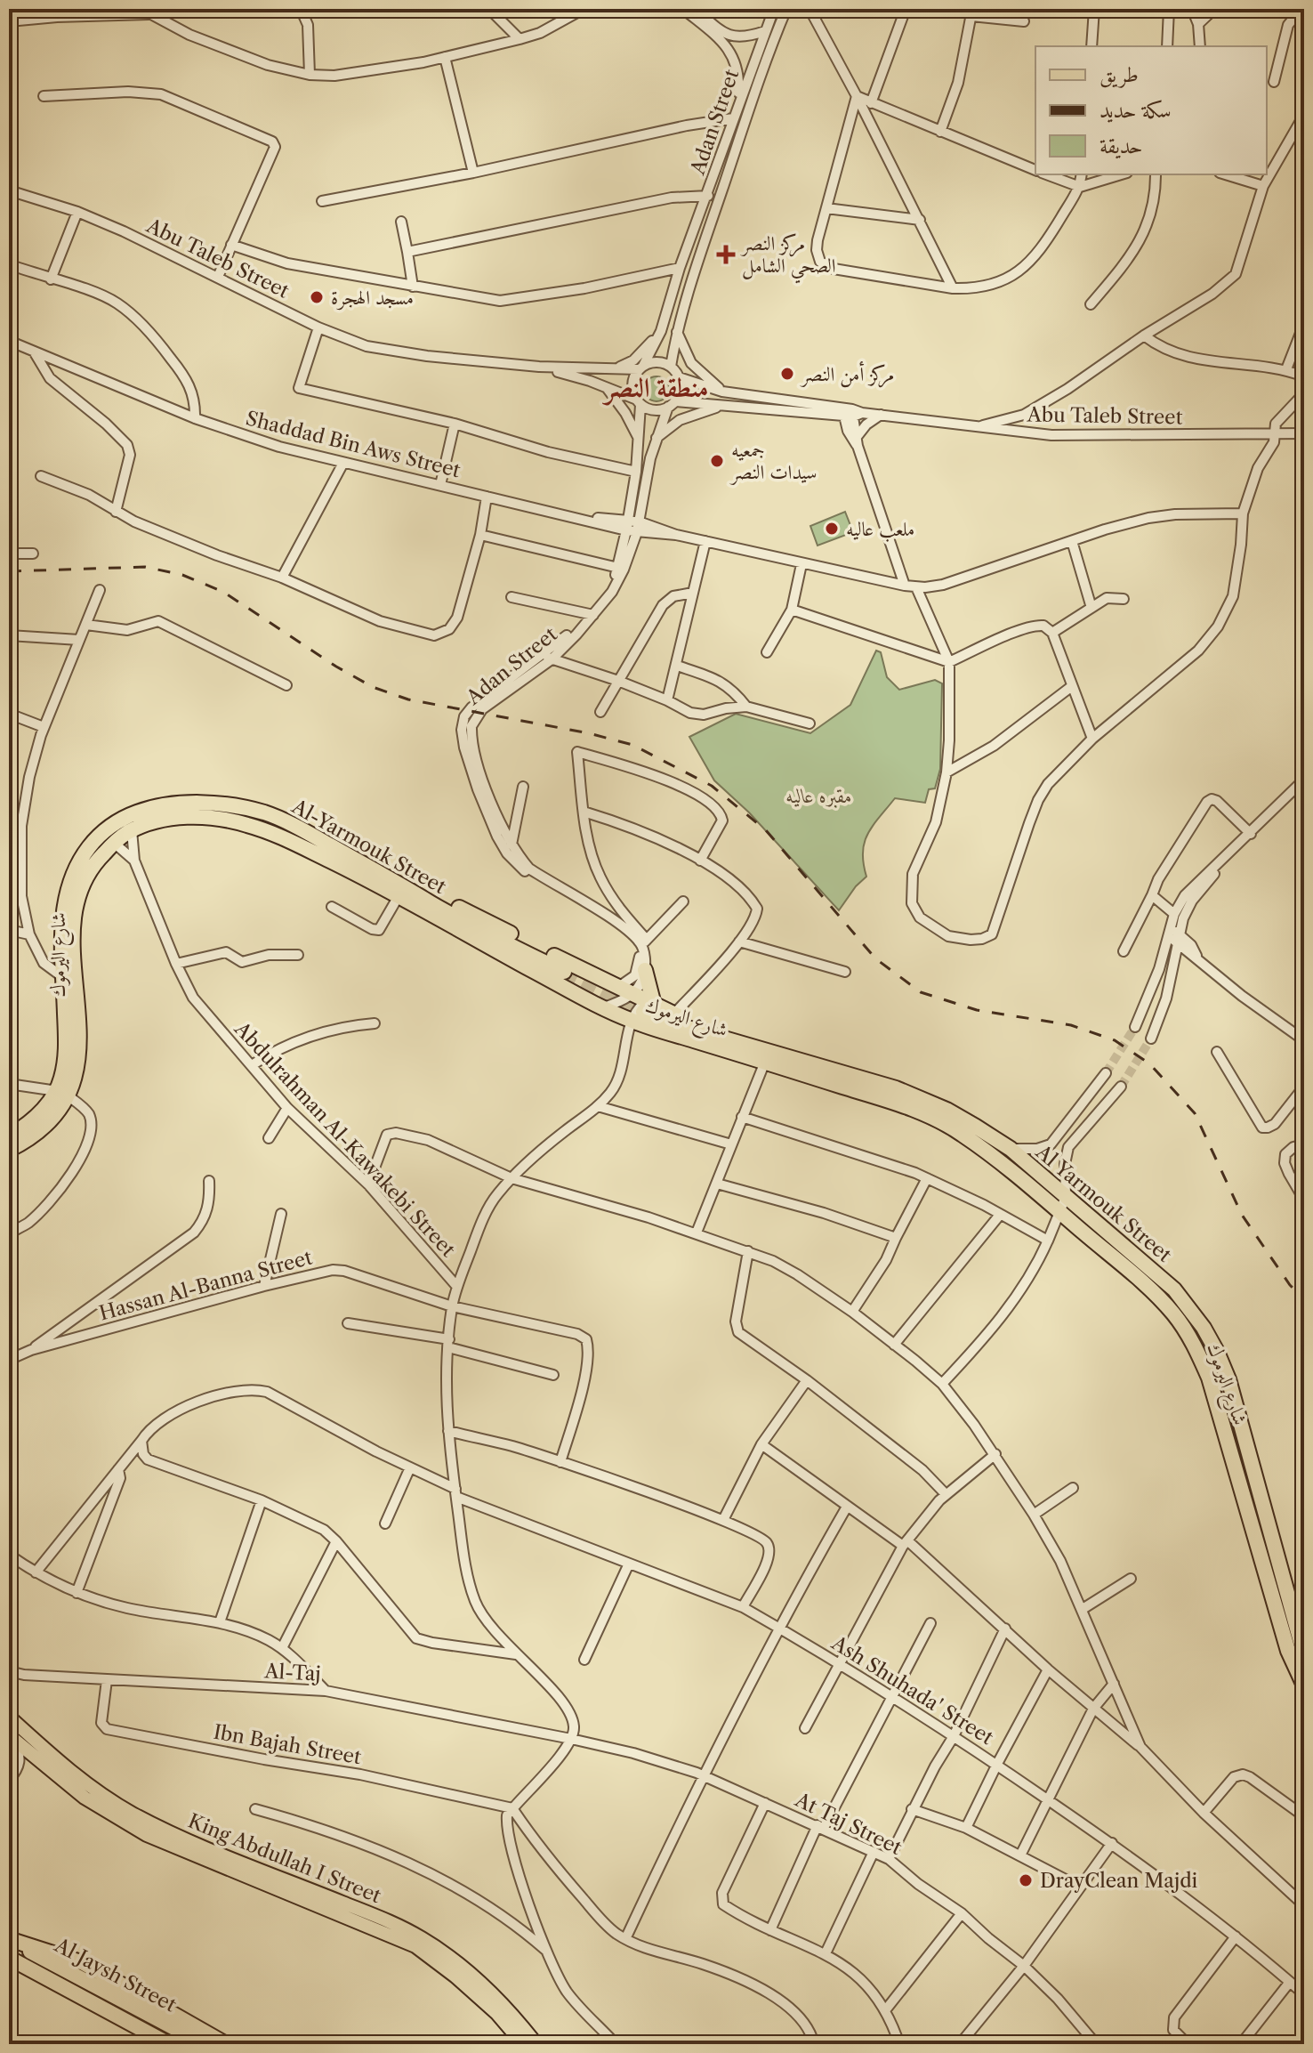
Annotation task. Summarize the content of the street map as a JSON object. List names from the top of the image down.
{
  "streets": {
    "highway": [
      "Al-Yarmouk Street",
      "شارع اليرموك",
      "Al Yarmouk Street",
      "Al Jaysh Street"
    ],
    "main road": ["King Abdullah I Street"],
    "street": [
      "Adan Street",
      "Abu Taleb Street",
      "Shaddad Bin Aws Street",
      "Abdulrahman Al-Kawakebi Street",
      "Hassan Al-Banna Street",
      "Al-Taj",
      "Ash Shuhada' Street",
      "Ibn Bajah Street",
      "At Taj Street"
    ]
  },
  "crossings": [
    ["Adan Street", "Abu Taleb Street"],
    ["Adan Street", "Shaddad Bin Aws Street"],
    ["Al-Yarmouk Street", "شارع اليرموك"],
    ["شارع اليرموك", "Abdulrahman Al-Kawakebi Street"],
    ["شارع اليرموك", "Al Yarmouk Street"],
    ["Abdulrahman Al-Kawakebi Street", "Al Yarmouk Street"],
    ["Abdulrahman Al-Kawakebi Street", "Hassan Al-Banna Street"],
    ["Abdulrahman Al-Kawakebi Street", "Al-Taj"],
    ["Abdulrahman Al-Kawakebi Street", "Ash Shuhada' Street"],
    ["Abdulrahman Al-Kawakebi Street", "At Taj Street"],
    ["Al-Taj", "Ibn Bajah Street"],
    ["Al-Taj", "At Taj Street"]
  ],
  "districts": ["منطقة النصر"],
  "parks": ["مقبره عاليه"],
  "places": {
    "health": ["مركز النصر الصحي الشامل"],
    "other": [
      "مسجد الهجرة",
      "مركز أمن النصر",
      "جمعيه سيدات النصر",
      "ملعب عاليه",
      "DrayClean Majdi"
    ]
  },
  "legend": ["طريق", "سكة حديد", "حديقة"]
}
